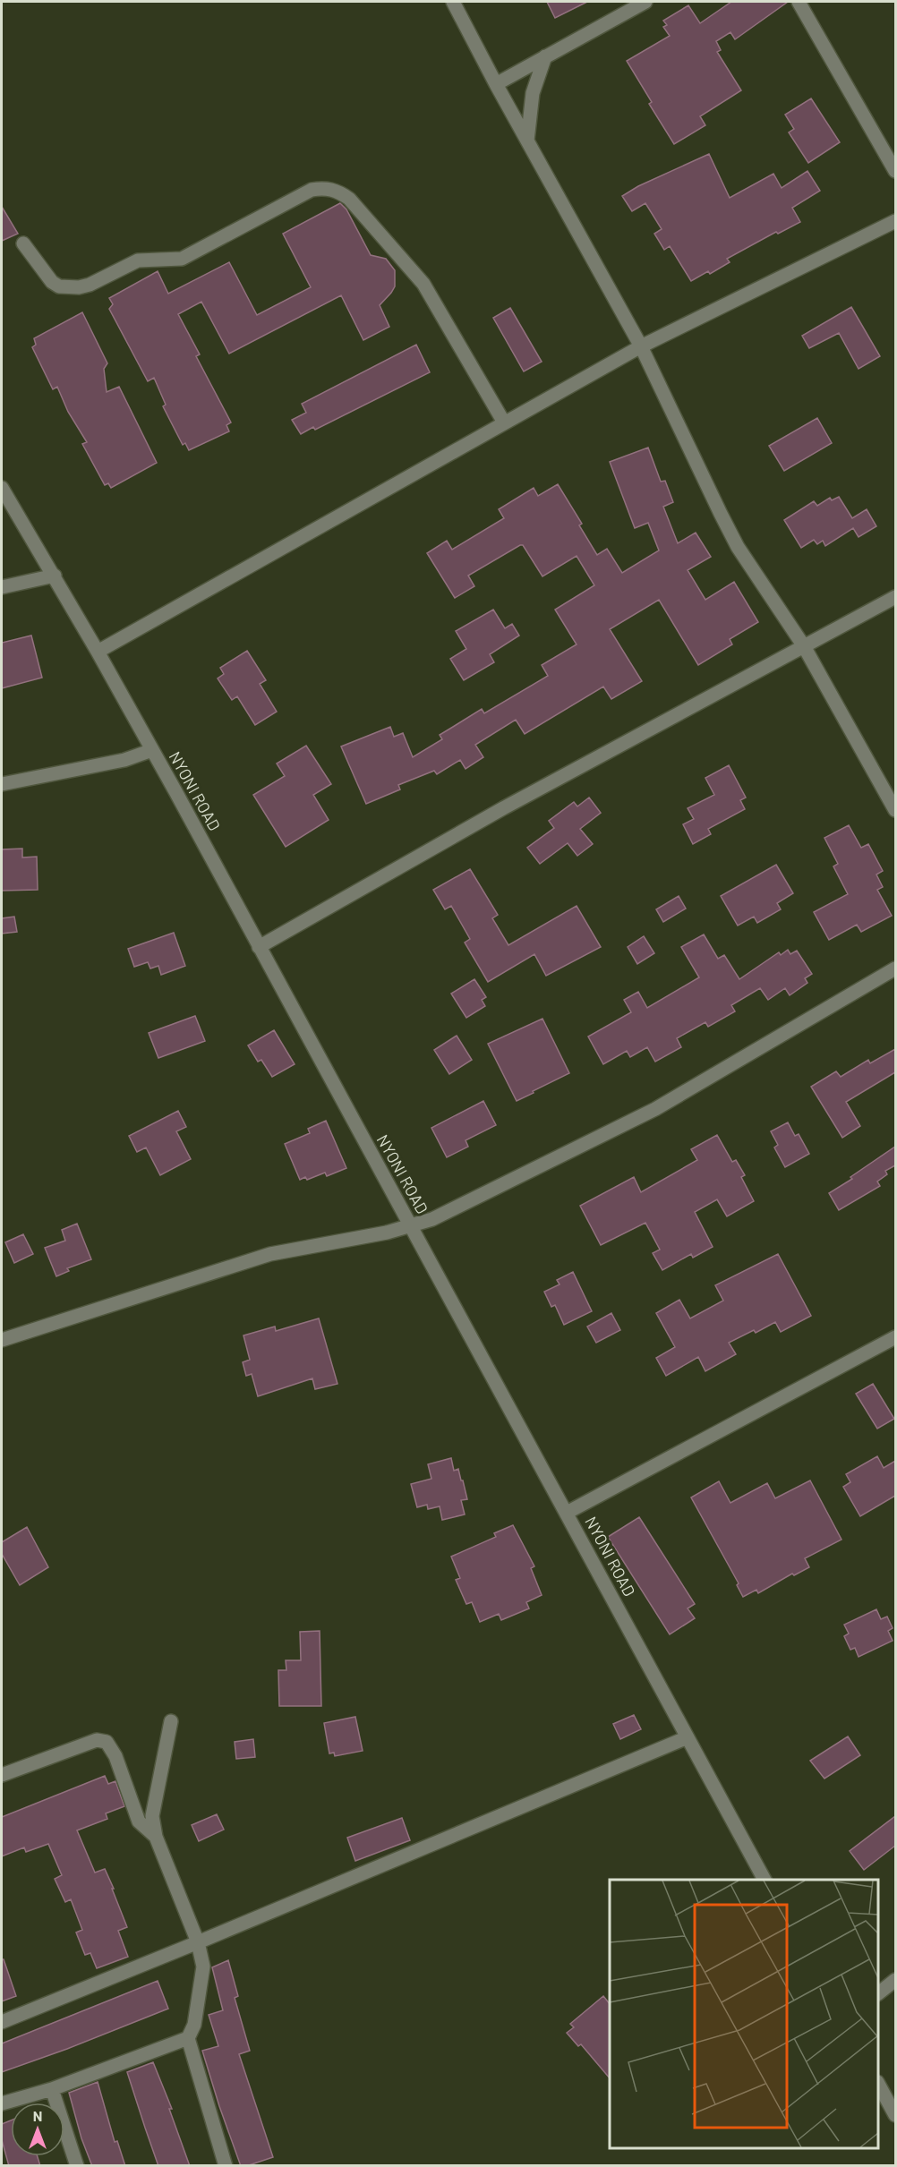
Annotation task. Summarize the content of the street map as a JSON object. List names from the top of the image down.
{
  "streets": {
    "street": ["NYONI ROAD"]
  },
  "north": "top"
}
